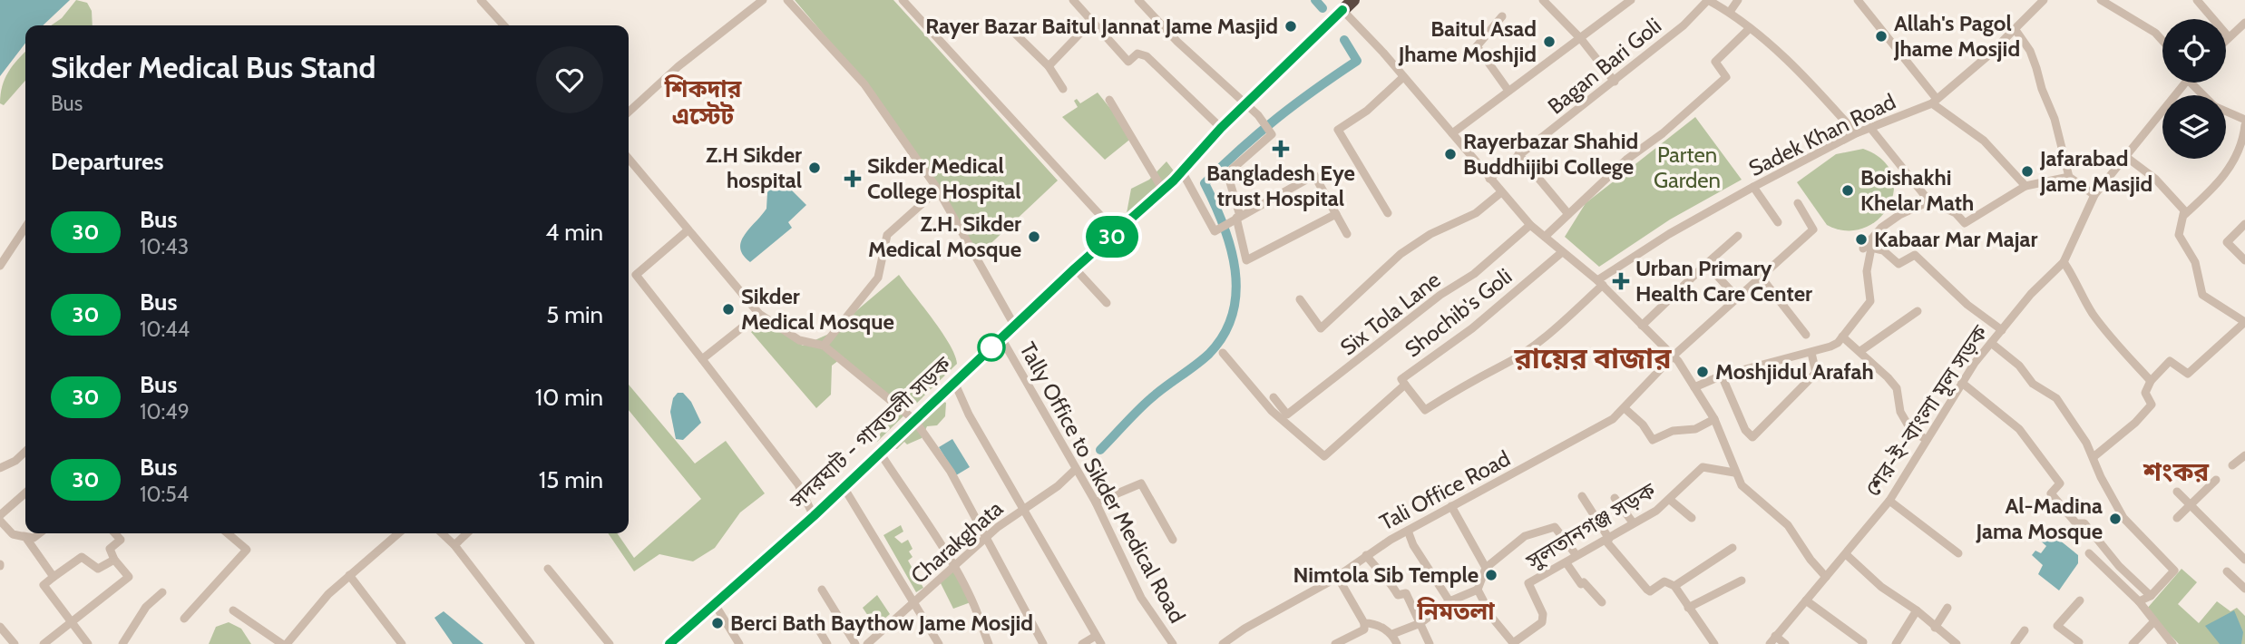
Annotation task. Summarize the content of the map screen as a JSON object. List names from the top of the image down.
{
  "streets": {
    "highway": ["সদরঘাট - গাবতলী সড়ক"],
    "street": [
      "Bagan Bari Goli",
      "Sadek Khan Road",
      "Shochib's Goli",
      "Six Tola Lane",
      "শের-ই-বাংলা মূল সড়ক",
      "Tally Office to Sikder Medical Road",
      "Tali Office Road",
      "সুলতানগঞ্জ সড়ক",
      "Charakghata"
    ]
  },
  "crossings": [
    ["Sadek Khan Road", "Shochib's Goli"],
    ["সদরঘাট - গাবতলী সড়ক", "Tally Office to Sikder Medical Road"],
    ["Tally Office to Sikder Medical Road", "Charakghata"]
  ],
  "districts": [
    "শিকদার এস্টেট",
    "রায়ের বাজার",
    "শংকর",
    "নিমতলা"
  ],
  "parks": ["Parten Garden"],
  "places": {
    "other": [
      "Rayer Bazar Baitul Jannat Jame Masjid",
      "Allah's Pagol Jhame Mosjid",
      "Baitul Asad Jhame Moshjid",
      "Rayerbazar Shahid Buddhijibi College",
      "Z.H Sikder hospital",
      "Jafarabad Jame Masjid",
      "Boishakhi Khelar Math",
      "Z.H. Sikder Medical Mosque",
      "Kabaar Mar Majar",
      "Sikder Medical Mosque",
      "Moshjidul Arafah",
      "Al-Madina Jama Mosque",
      "Nimtola Sib Temple",
      "Berci Bath Baythow Jame Mosjid"
    ],
    "health": ["Bangladesh Eye trust Hospital", "Sikder Medical College Hospital", "Urban Primary Health Care Center"]
  },
  "lines": ["bus line 30"],
  "page": {
    "on_map": "30",
    "heading": [
      ["Sikder Medical Bus Stand", "Bus"],
      "Departures"
    ],
    "list": [
      {
        "mark": "30",
        "name": "Bus",
        "note": "10:43",
        "value": "4 min"
      },
      {
        "mark": "30",
        "name": "Bus",
        "note": "10:44",
        "value": "5 min"
      },
      {
        "mark": "30",
        "name": "Bus",
        "note": "10:49",
        "value": "10 min"
      },
      {
        "mark": "30",
        "name": "Bus",
        "note": "10:54",
        "value": "15 min"
      }
    ]
  }
}
